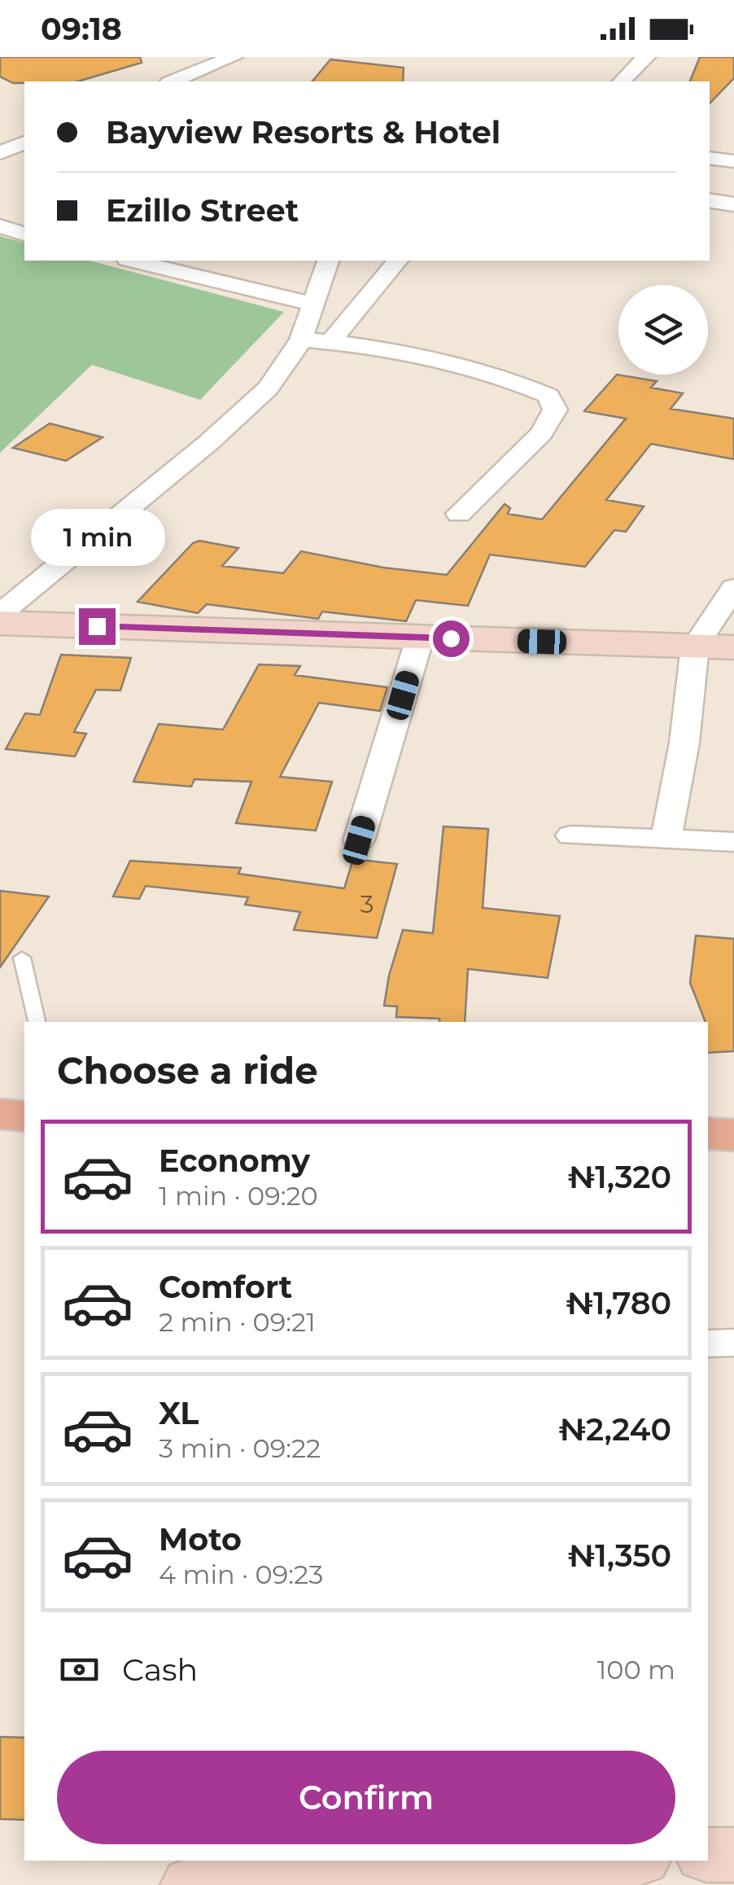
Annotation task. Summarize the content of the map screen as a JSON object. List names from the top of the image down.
{
  "house_numbers": ["3"],
  "page": {
    "status": "09:18",
    "banner": ["Bayview Resorts & Hotel", "Ezillo Street"],
    "bubble": "1 min",
    "heading": "Choose a ride",
    "list": [
      {
        "name": "Economy",
        "note": "1 min · 09:20",
        "value": "₦1,320"
      },
      {
        "name": "Comfort",
        "note": "2 min · 09:21",
        "value": "₦1,780"
      },
      {
        "name": "XL",
        "note": "3 min · 09:22",
        "value": "₦2,240"
      },
      {
        "name": "Moto",
        "note": "4 min · 09:23",
        "value": "₦1,350"
      }
    ],
    "pay": ["Cash", "100 m"],
    "buttons": "Confirm"
  }
}
